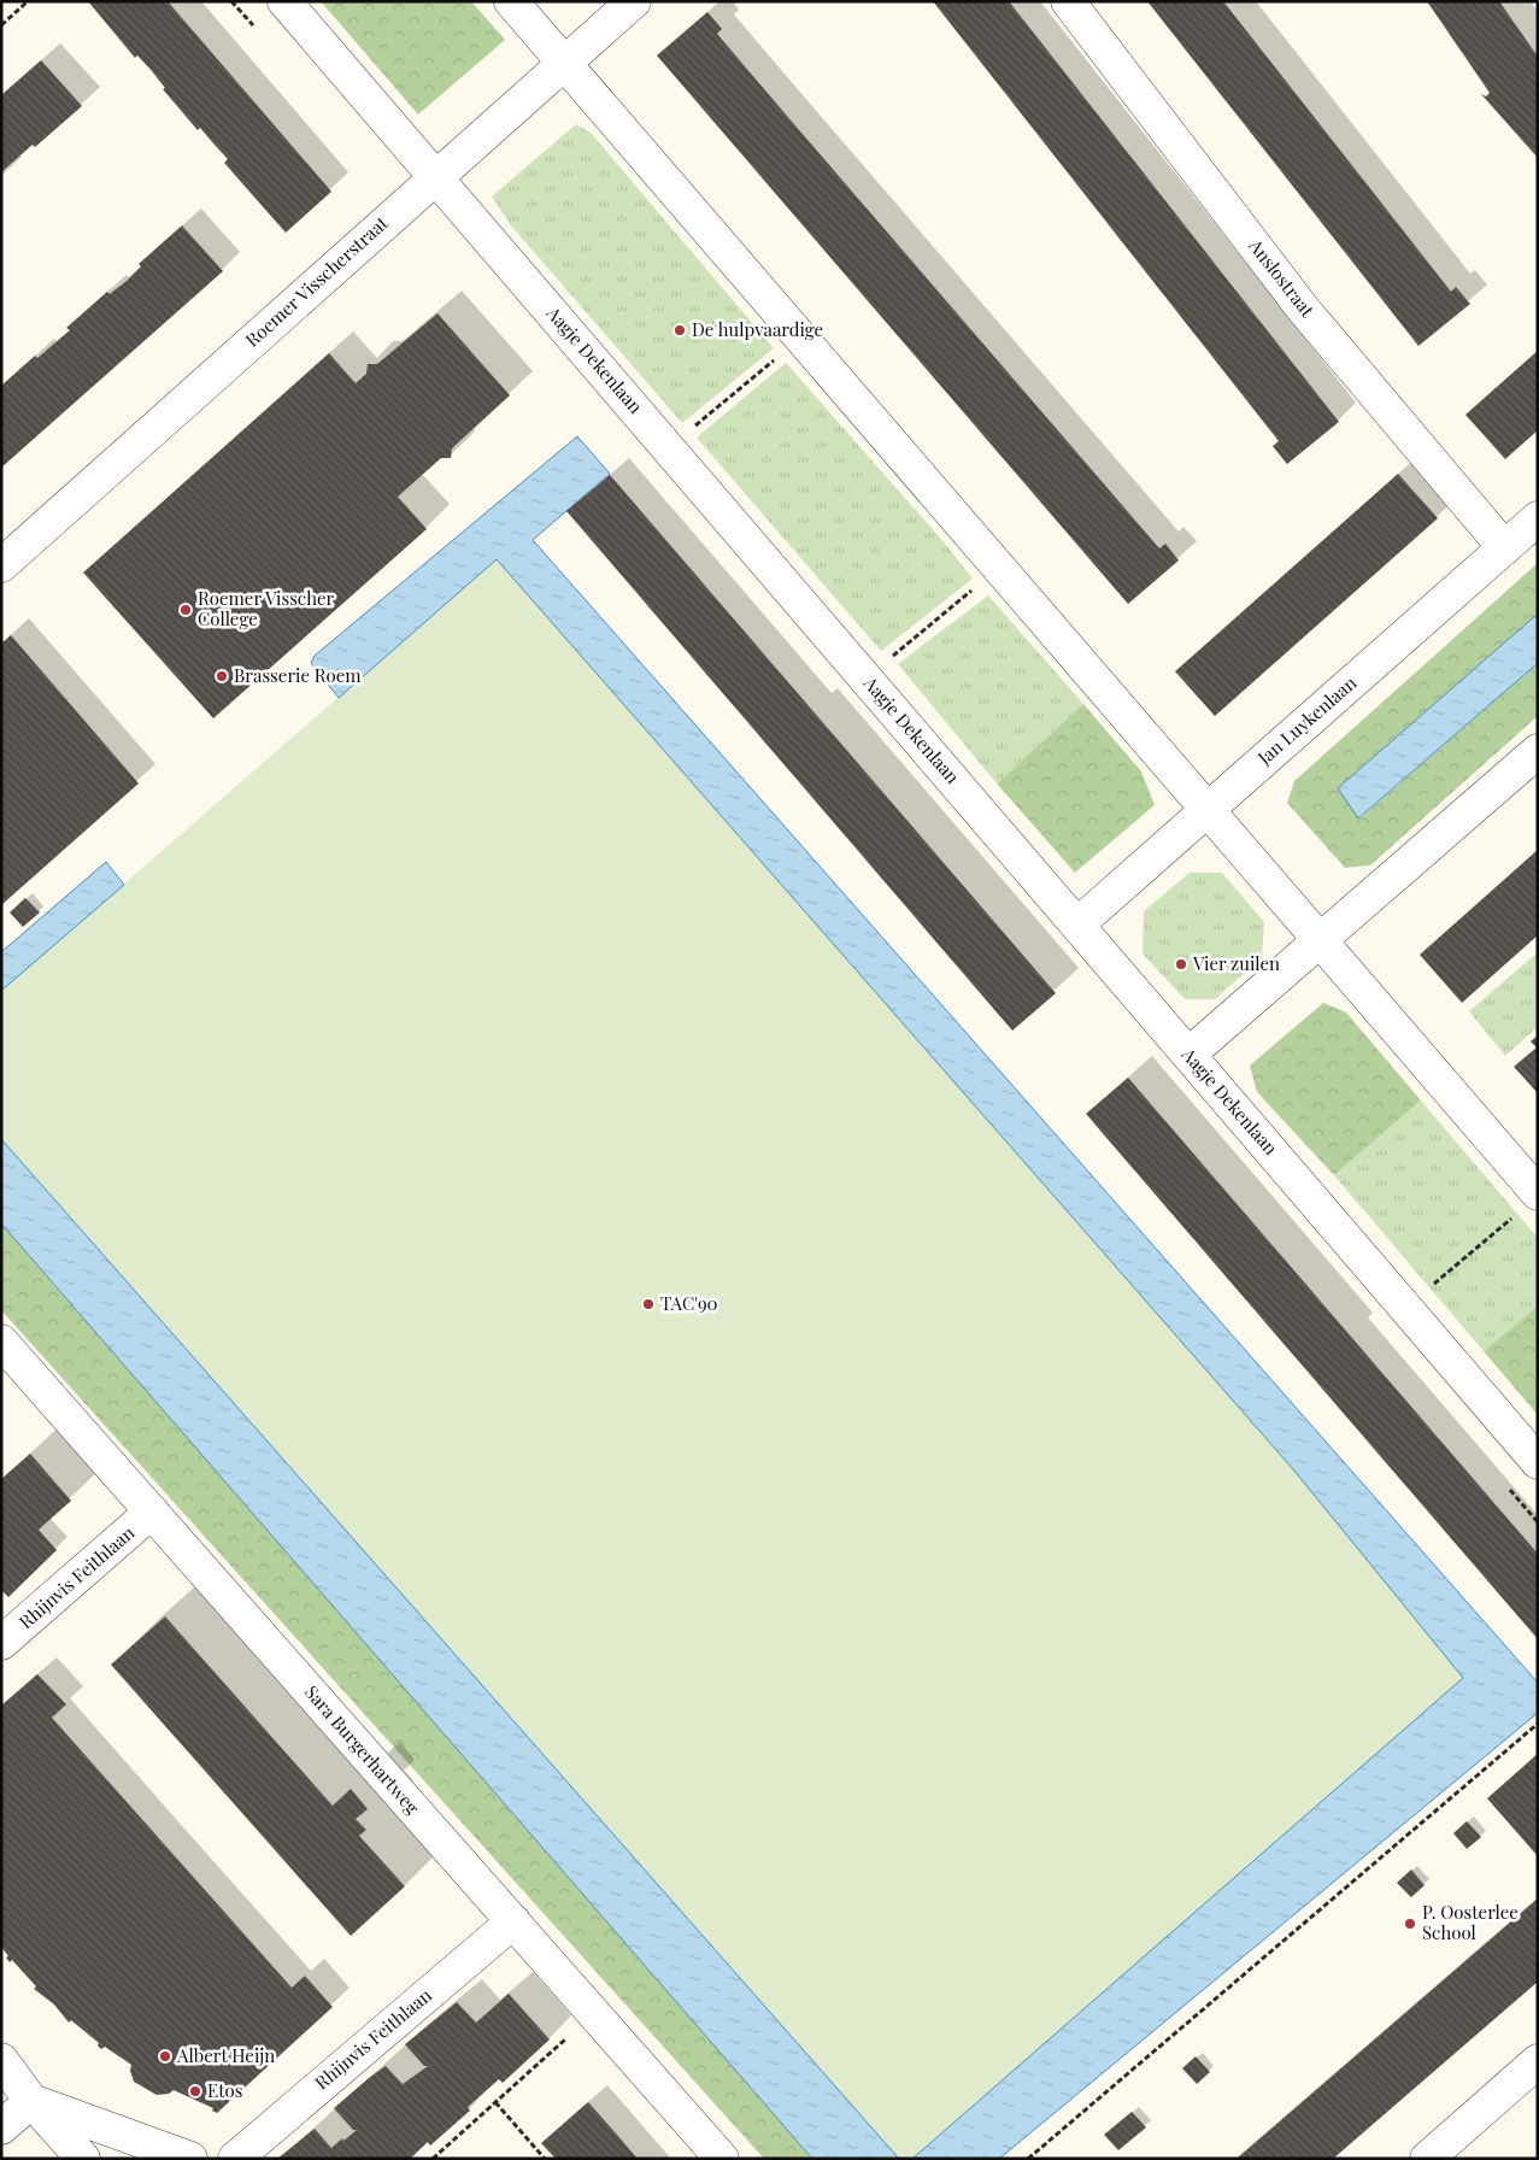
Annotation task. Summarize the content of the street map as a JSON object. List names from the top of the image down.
{
  "streets": {
    "street": [
      "Anslostraat",
      "Roemer Visscherstraat",
      "Aagje Dekenlaan",
      "Jan Luykenlaan",
      "Rhijnvis Feithlaan",
      "Sara Burgerhartweg"
    ]
  },
  "crossings": [
    ["Anslostraat", "Jan Luykenlaan"],
    ["Roemer Visscherstraat", "Aagje Dekenlaan"],
    ["Aagje Dekenlaan", "Jan Luykenlaan"],
    ["Rhijnvis Feithlaan", "Sara Burgerhartweg"]
  ],
  "places": [
    "De hulpvaardige",
    "Roemer Visscher College",
    "Brasserie Roem",
    "Vier zuilen",
    "TAC'90",
    "P. Oosterlee School",
    "Albert Heijn",
    "Etos"
  ]
}
